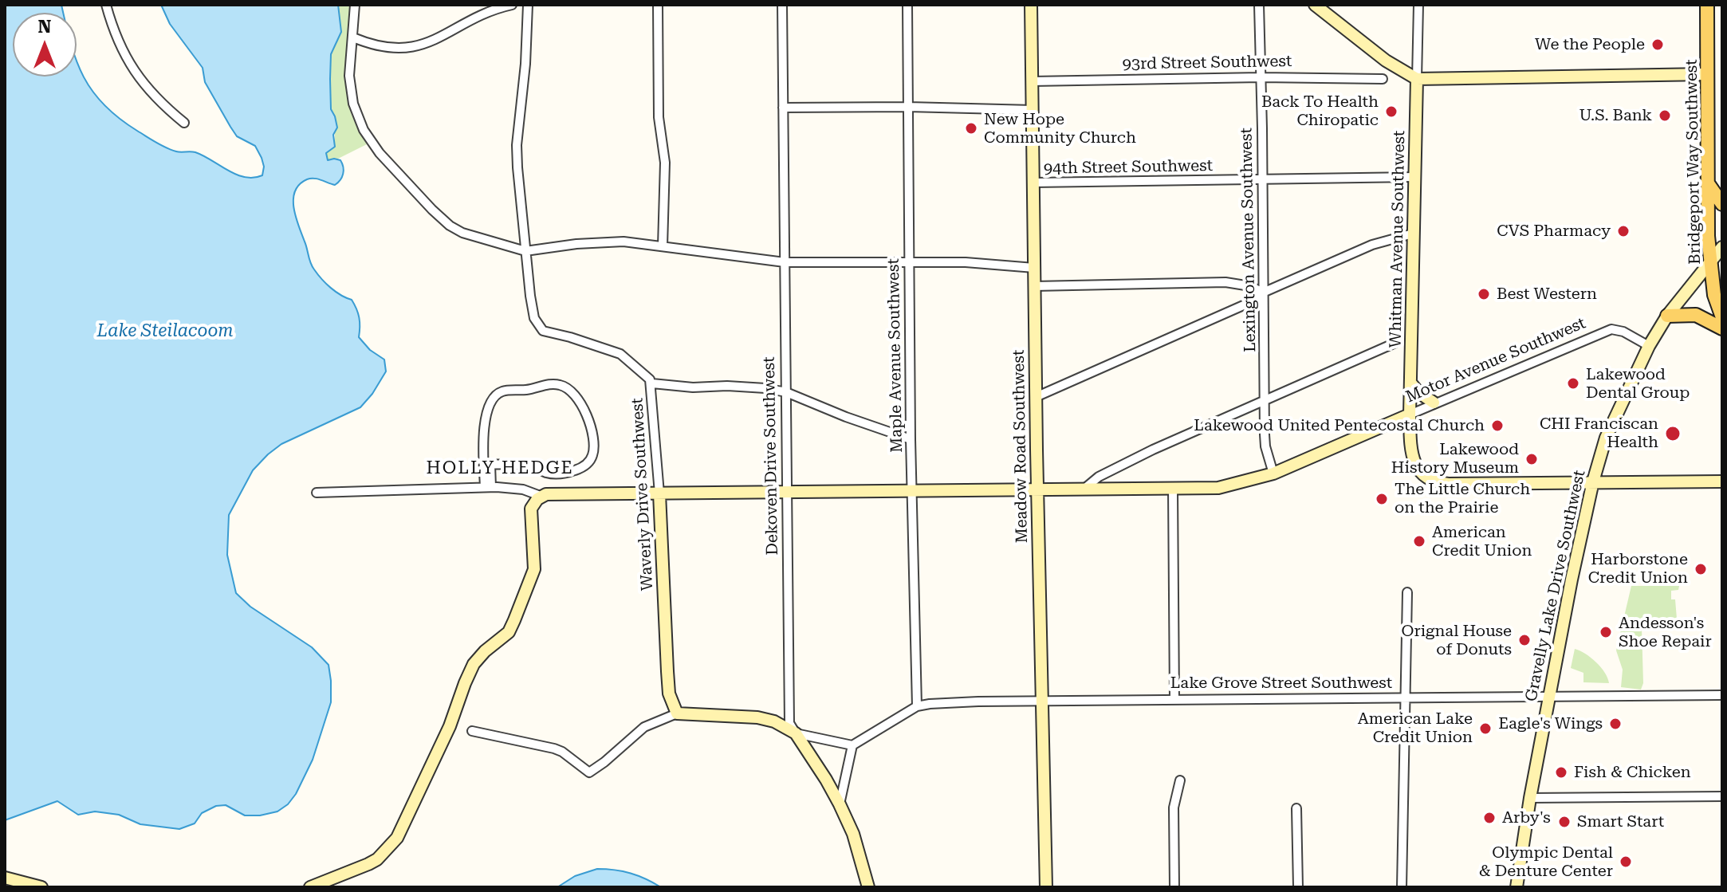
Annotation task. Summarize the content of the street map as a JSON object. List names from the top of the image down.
{
  "streets": {
    "main road": ["Bridgeport Way Southwest"],
    "street": [
      "93rd Street Southwest",
      "94th Street Southwest",
      "Whitman Avenue Southwest",
      "Lexington Avenue Southwest",
      "Maple Avenue Southwest",
      "Motor Avenue Southwest",
      "Meadow Road Southwest",
      "Dekoven Drive Southwest",
      "Waverly Drive Southwest",
      "Gravelly Lake Drive Southwest",
      "Lake Grove Street Southwest"
    ]
  },
  "crossings": [
    ["93rd Street Southwest", "Lexington Avenue Southwest"],
    ["93rd Street Southwest", "Meadow Road Southwest"],
    ["Bridgeport Way Southwest", "Gravelly Lake Drive Southwest"],
    ["94th Street Southwest", "Whitman Avenue Southwest"],
    ["94th Street Southwest", "Lexington Avenue Southwest"],
    ["94th Street Southwest", "Meadow Road Southwest"],
    ["Whitman Avenue Southwest", "Motor Avenue Southwest"],
    ["Whitman Avenue Southwest", "Gravelly Lake Drive Southwest"],
    ["Lexington Avenue Southwest", "Motor Avenue Southwest"],
    ["Maple Avenue Southwest", "Motor Avenue Southwest"],
    ["Maple Avenue Southwest", "Lake Grove Street Southwest"],
    ["Motor Avenue Southwest", "Meadow Road Southwest"],
    ["Motor Avenue Southwest", "Dekoven Drive Southwest"],
    ["Motor Avenue Southwest", "Waverly Drive Southwest"],
    ["Motor Avenue Southwest", "Gravelly Lake Drive Southwest"],
    ["Meadow Road Southwest", "Lake Grove Street Southwest"],
    ["Gravelly Lake Drive Southwest", "Lake Grove Street Southwest"]
  ],
  "districts": ["HOLLY HEDGE"],
  "water": ["Lake Steilacoom"],
  "places": [
    "We the People",
    "Back To Health Chiropatic",
    "U.S. Bank",
    "New Hope Community Church",
    "CVS Pharmacy",
    "Best Western",
    "Lakewood Dental Group",
    "Lakewood United Pentecostal Church",
    "CHI Franciscan Health",
    "Lakewood History Museum",
    "The Little Church on the Prairie",
    "American Credit Union",
    "Harborstone Credit Union",
    "Andesson's Shoe Repair",
    "Orignal House of Donuts",
    "Eagle's Wings",
    "American Lake Credit Union",
    "Fish & Chicken",
    "Arby's",
    "Smart Start",
    "Olympic Dental & Denture Center"
  ],
  "north": "top"
}
